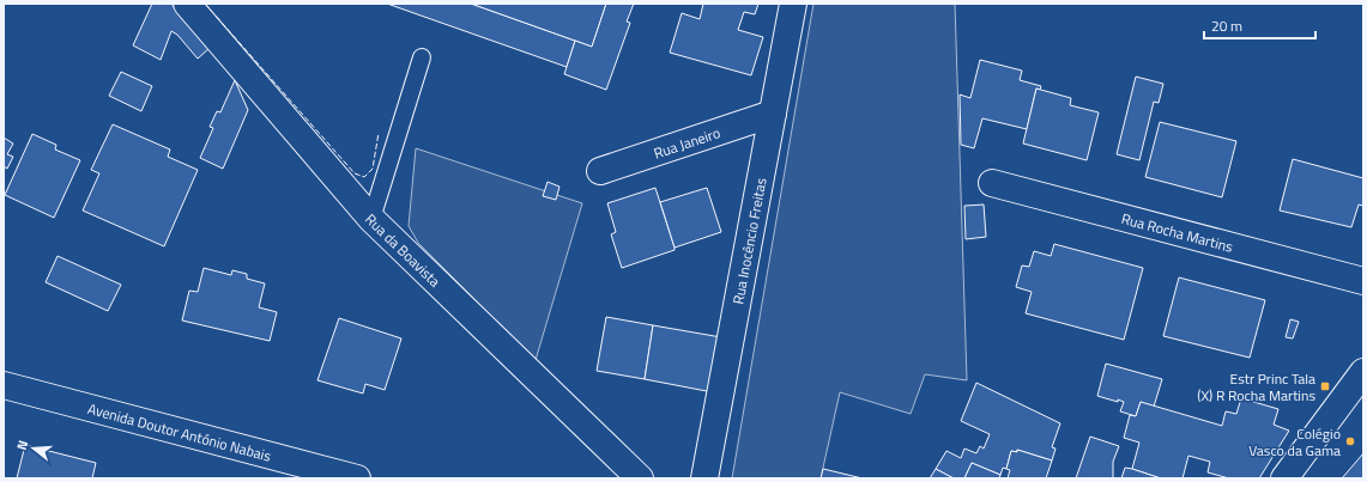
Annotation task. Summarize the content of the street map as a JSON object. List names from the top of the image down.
{
  "streets": {
    "street": [
      "Rua Janeiro",
      "Rua Rocha Martins",
      "Rua Inocêncio Freitas",
      "Rua da Boavista",
      "Avenida Doutor António Nabais"
    ]
  },
  "crossings": [
    ["Rua Janeiro", "Rua Inocêncio Freitas"]
  ],
  "places": {
    "transit": ["Estr Princ Tala (X) R Rocha Martins"],
    "other": ["Colégio Vasco da Gama"]
  },
  "scale_bar": "20 m",
  "north": "left"
}
